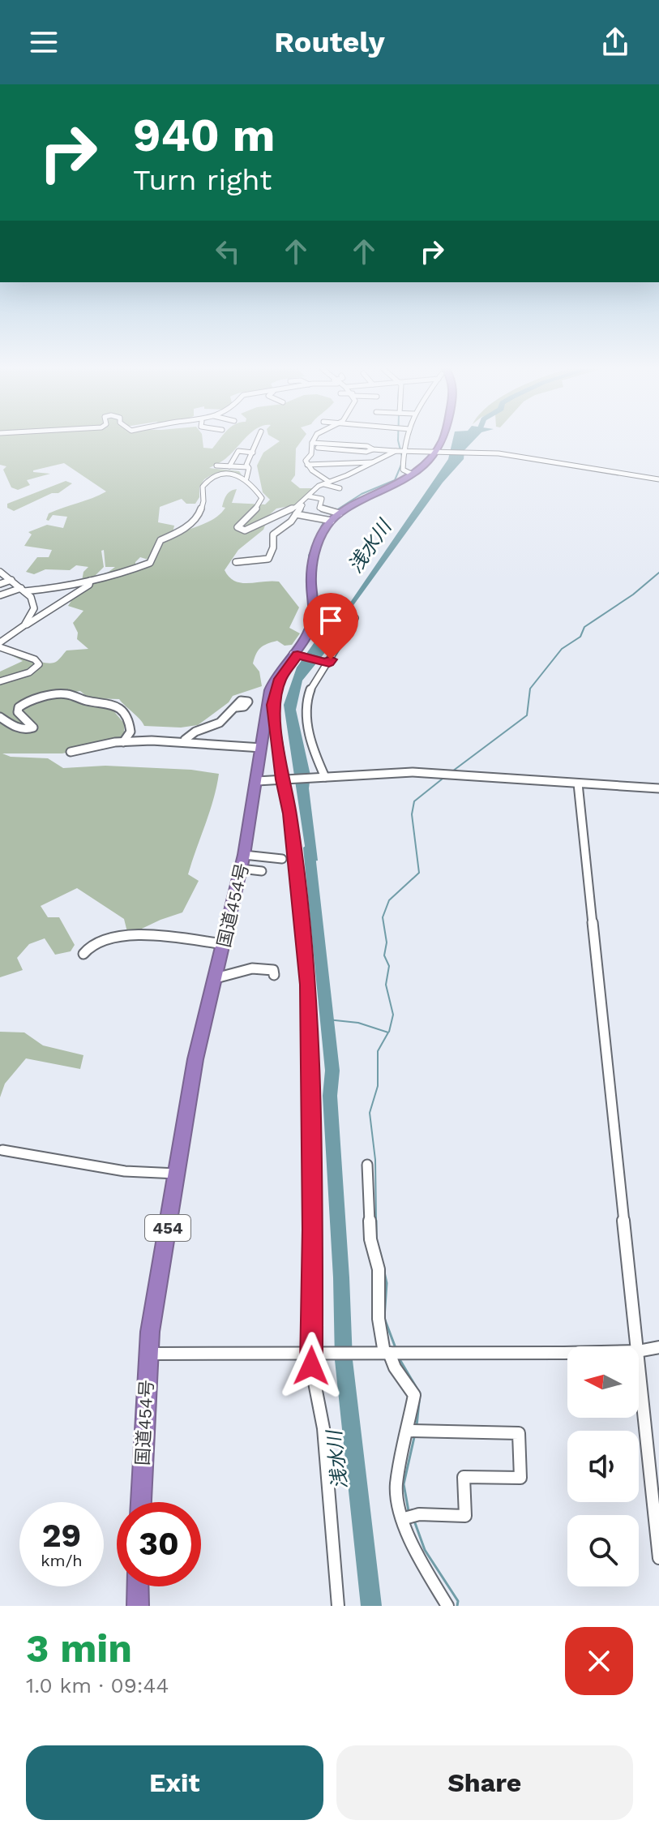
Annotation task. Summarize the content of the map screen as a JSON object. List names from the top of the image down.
{
  "streets": {
    "highway": ["国道454号", "454"]
  },
  "water": ["浅水川"],
  "north": "left",
  "page": {
    "header": "Routely",
    "turn": ["940 m", "Turn right"],
    "speed": "29 km/h",
    "limit": "30",
    "heading": ["3 min", "1.0 km · 09:44"],
    "buttons": ["Exit", "Share"]
  }
}
